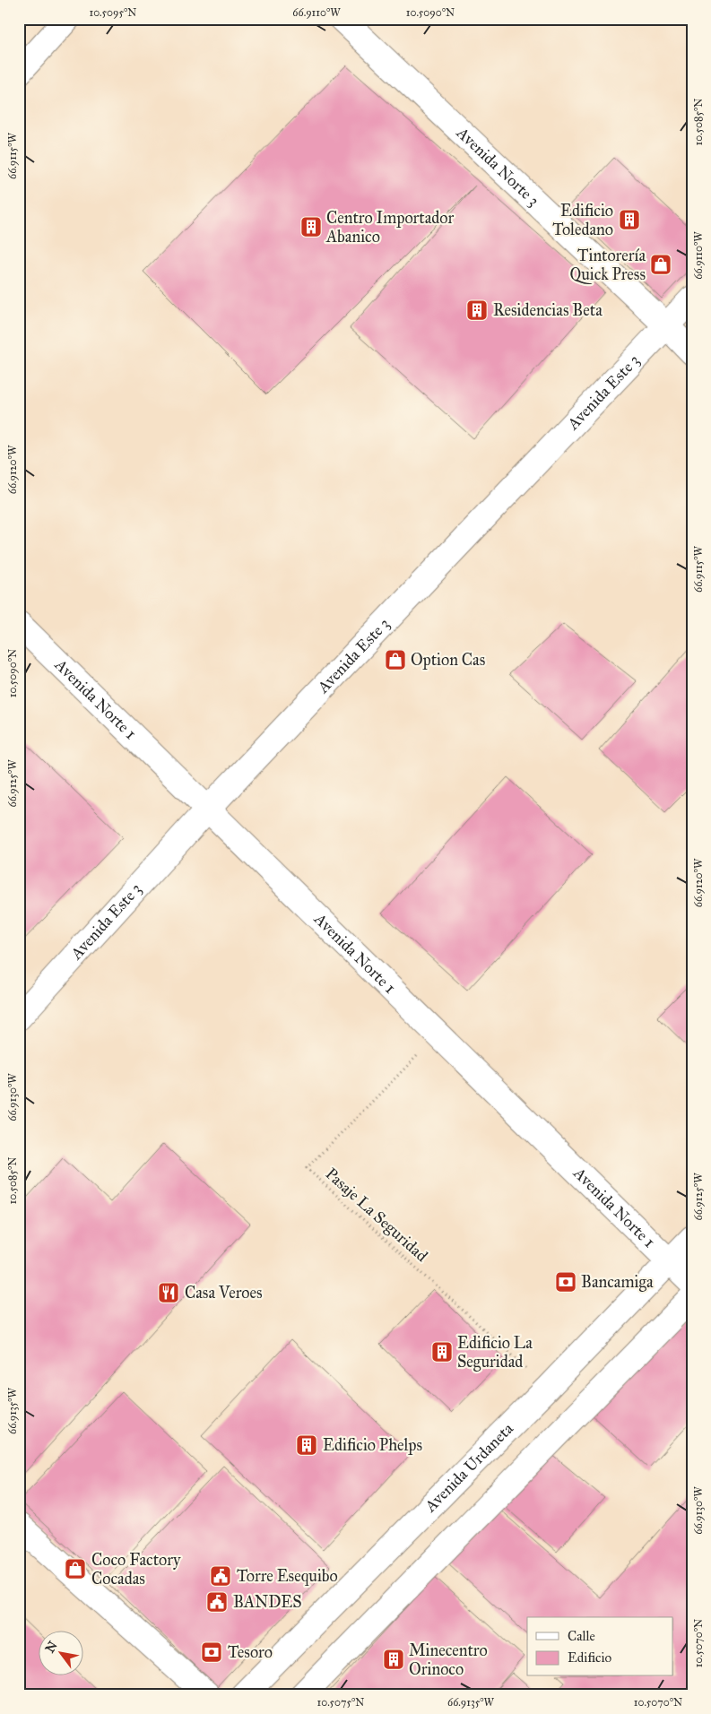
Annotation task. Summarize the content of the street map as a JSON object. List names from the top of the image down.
{
  "streets": {
    "street": [
      "Avenida Norte 3",
      "Avenida Este 3",
      "Avenida Norte 1",
      "Avenida Urdaneta"
    ],
    "path": ["Pasaje La Seguridad"]
  },
  "crossings": [
    ["Avenida Norte 3", "Avenida Este 3"],
    ["Avenida Este 3", "Avenida Norte 1"],
    ["Avenida Norte 1", "Pasaje La Seguridad"],
    ["Avenida Norte 1", "Avenida Urdaneta"],
    ["Pasaje La Seguridad", "Avenida Urdaneta"]
  ],
  "places": {
    "building": [
      "Edificio Toledano",
      "Centro Importador Abanico",
      "Residencias Beta",
      "Edificio La Seguridad",
      "Edificio Phelps",
      "Minecentro Orinoco"
    ],
    "shop": ["Tintorería Quick Press", "Option Cas", "Coco Factory Cocadas"],
    "bank": ["Bancamiga", "Tesoro"],
    "restaurant": ["Casa Veroes"],
    "public building": ["Torre Esequibo", "BANDES"]
  },
  "legend": ["Calle", "Edificio"],
  "north": "top left",
  "coordinates": [
    "10.5095°N",
    "66.9110°W",
    "10.5090°N",
    "10.5085°N",
    "66.9115°W",
    "66.9120°W",
    "66.9125°W",
    "66.9130°W",
    "66.9135°W",
    "10.5070°N",
    "10.5075°N"
  ]
}
